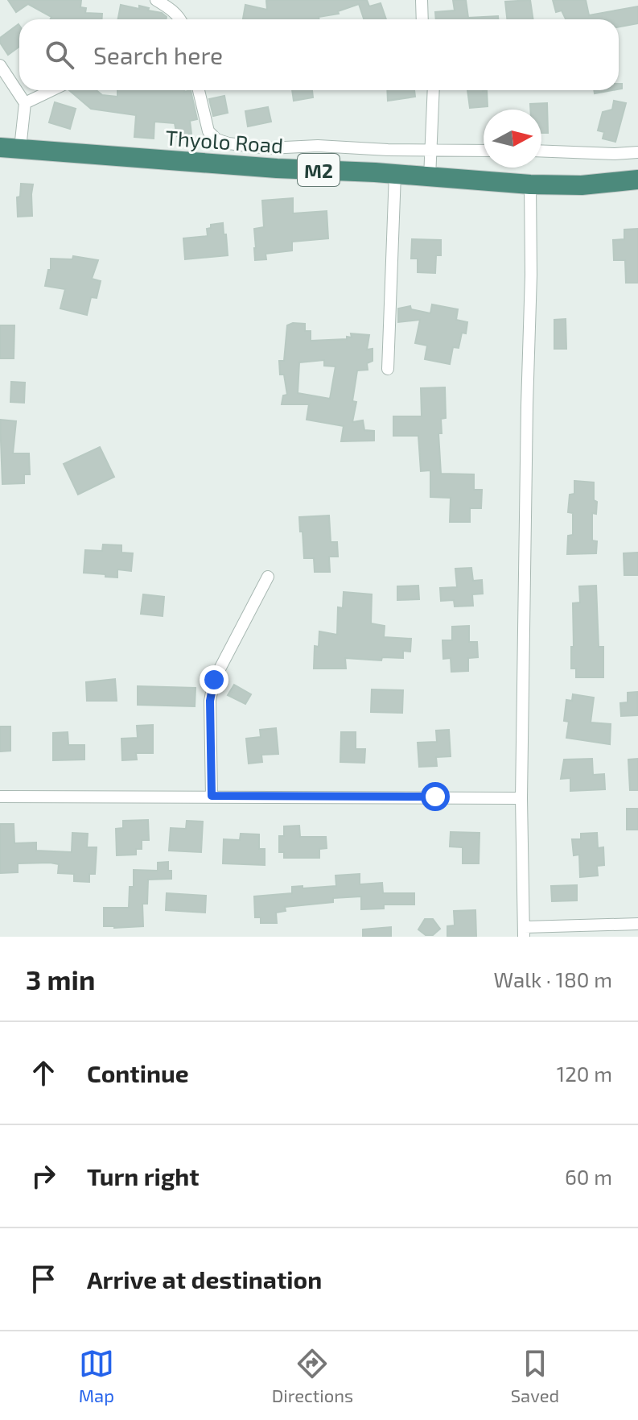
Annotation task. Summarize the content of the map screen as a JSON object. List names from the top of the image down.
{
  "streets": {
    "highway": ["Thyolo Road", "M2"]
  },
  "north": "right",
  "page": {
    "search": "Search here",
    "heading": ["3 min", "Walk · 180 m"],
    "list": [
      ["Continue", "120 m"],
      ["Turn right", "60 m"],
      "Arrive at destination"
    ],
    "nav": ["Map", "Directions", "Saved"]
  }
}
